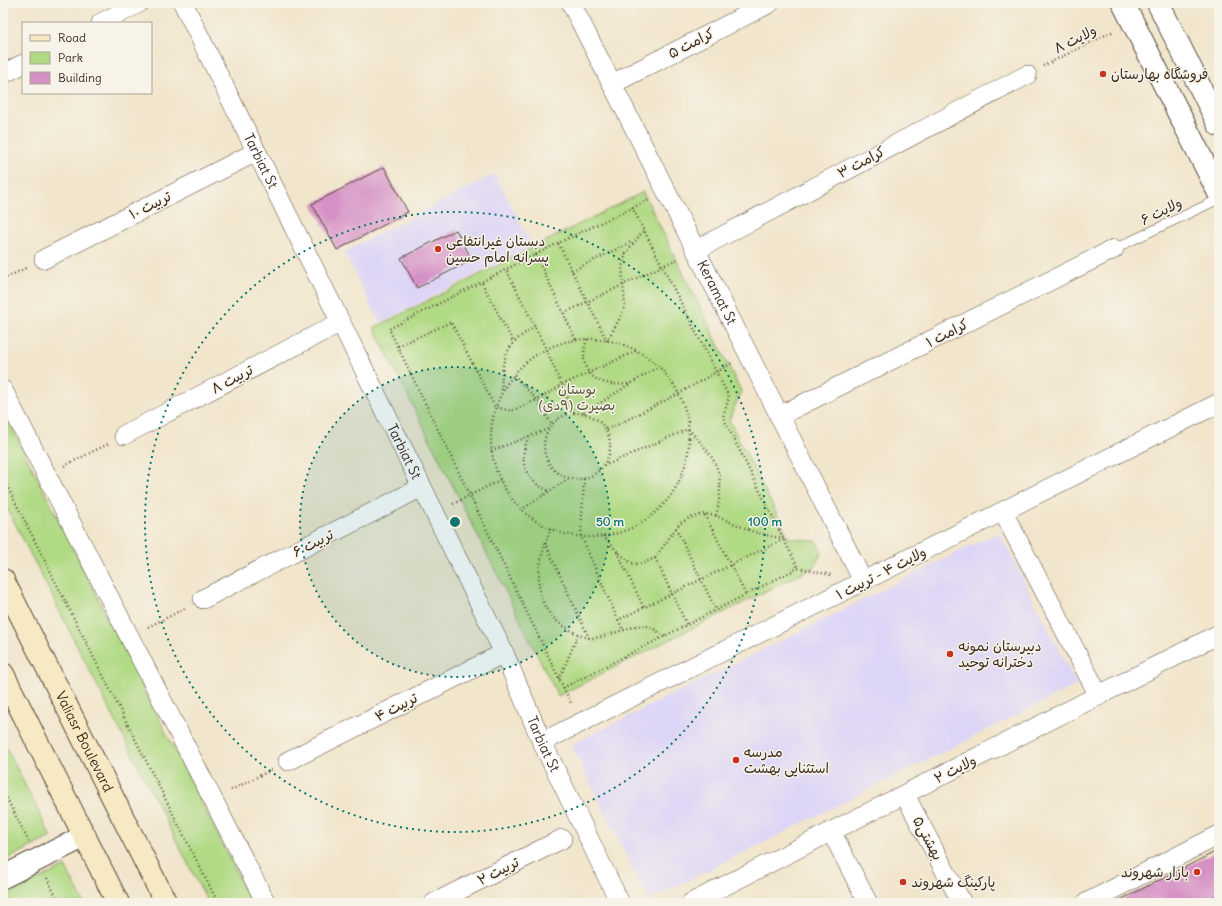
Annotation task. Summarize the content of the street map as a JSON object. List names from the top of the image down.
{
  "streets": {
    "main road": ["Valiasr Boulevard"],
    "street": [
      "کرامت ۵",
      "Tarbiat St",
      "کرامت ۳",
      "تربیت ۱۰",
      "Keramat St",
      "کرامت ۱",
      "تربیت ۸",
      "تربیت ۶",
      "ولایت ۴ - تربیت ۱",
      "تربیت ۴",
      "ولایت ۲",
      "بهشتی۵",
      "تربیت ۲"
    ],
    "lane": ["ولایت ۶"],
    "path": ["ولایت ۸"]
  },
  "crossings": [
    ["ولایت ۸", "کرامت ۳"],
    ["کرامت ۵", "Keramat St"],
    ["Tarbiat St", "تربیت ۱۰"],
    ["Tarbiat St", "تربیت ۸"],
    ["Tarbiat St", "تربیت ۶"],
    ["Tarbiat St", "ولایت ۴ - تربیت ۱"],
    ["Tarbiat St", "تربیت ۴"],
    ["کرامت ۳", "Keramat St"],
    ["ولایت ۶", "کرامت ۱"],
    ["Keramat St", "کرامت ۱"],
    ["Keramat St", "ولایت ۴ - تربیت ۱"],
    ["ولایت ۲", "بهشتی۵"]
  ],
  "parks": ["بوستان بصیرت (۹دی)"],
  "places": [
    "فروشگاه بهارستان",
    "دبستان غیرانتفاعی پسرانه امام حسین",
    "دبیرستان نمونه دخترانه توحید",
    "مدرسه استثنایی بهشت",
    "بازار شهروند",
    "پارکینگ شهروند"
  ],
  "legend": ["Road", "Park", "Building"],
  "rings": ["50 m", "100 m"]
}
